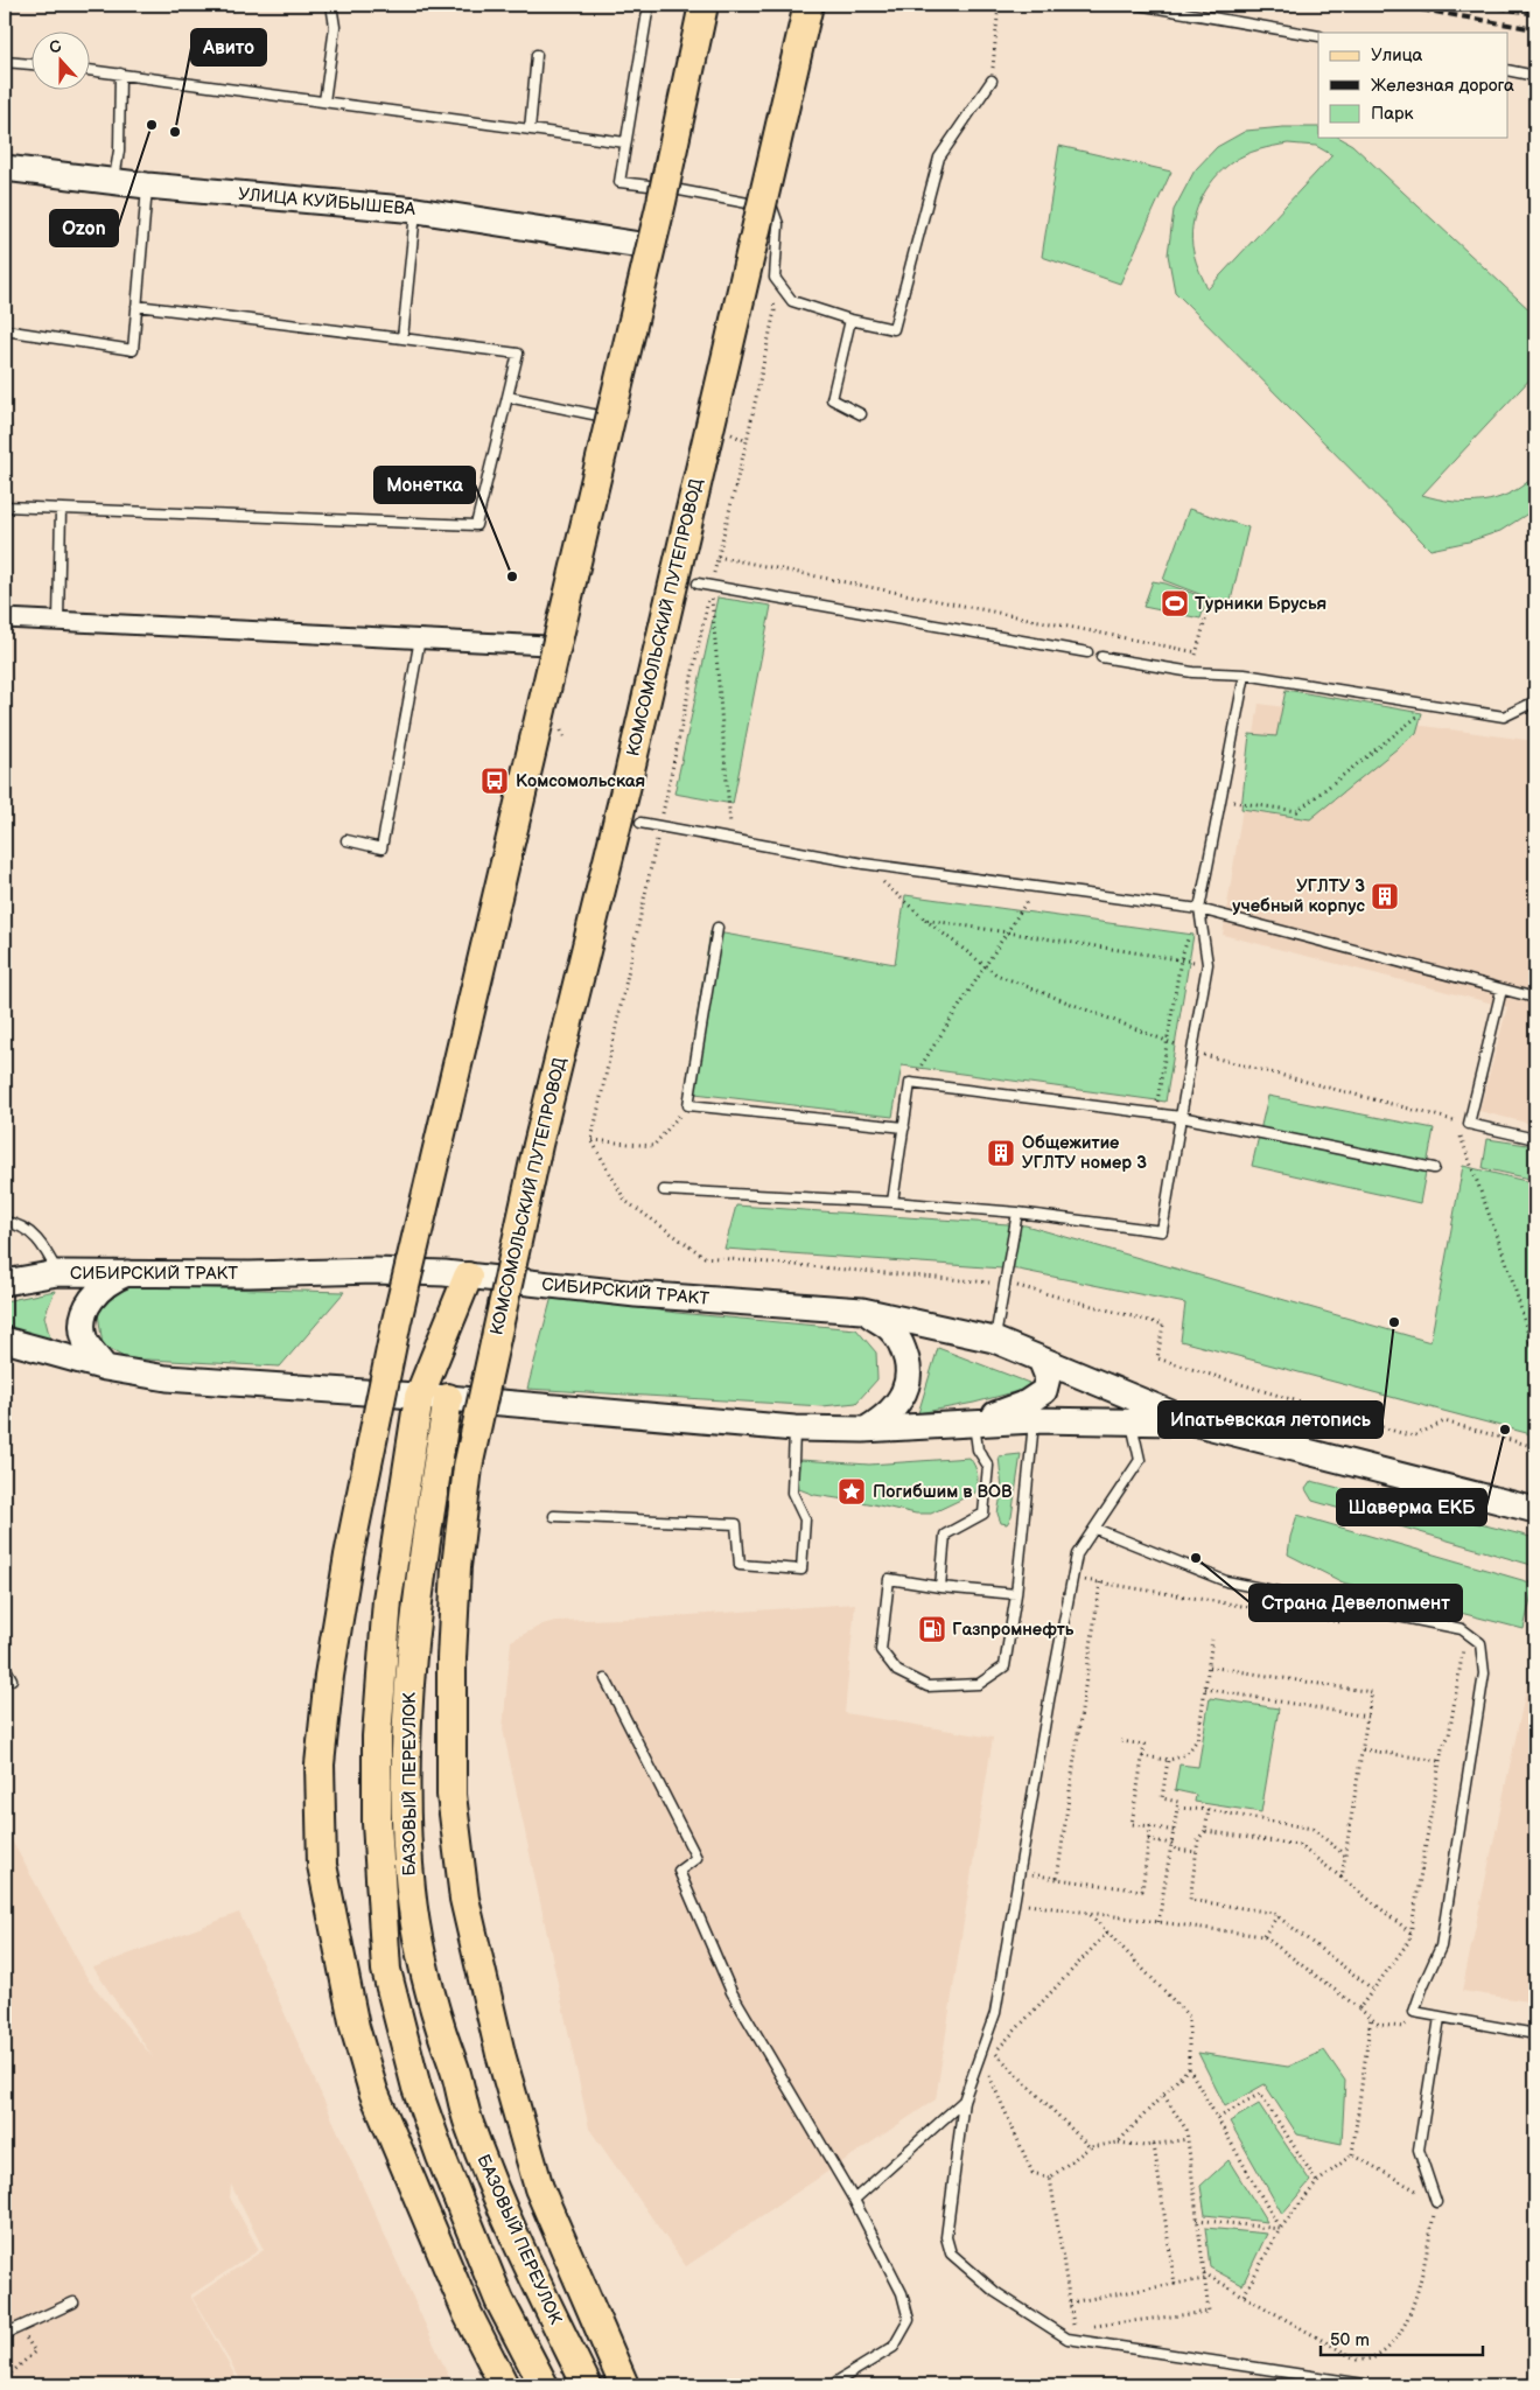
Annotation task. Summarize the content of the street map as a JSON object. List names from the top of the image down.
{
  "streets": {
    "main road": [
      "УЛИЦА КУЙБЫШЕВА",
      "КОМСОМОЛЬСКИЙ ПУТЕПРОВОД",
      "СИБИРСКИЙ ТРАКТ",
      "БАЗОВЫЙ ПЕРЕУЛОК"
    ]
  },
  "crossings": [
    ["СИБИРСКИЙ ТРАКТ", "БАЗОВЫЙ ПЕРЕУЛОК"]
  ],
  "places": {
    "other": [
      "Ozon",
      "Авито",
      "Монетка",
      "Ипатьевская летопись",
      "Шаверма ЕКБ",
      "Страна Девелопмент"
    ],
    "sports": ["Турники Брусья"],
    "bus stop": ["Комсомольская"],
    "building": ["УГЛТУ 3 учебный корпус", "Общежитие УГЛТУ номер 3"],
    "place": ["Погибшим в ВОВ"],
    "fuel station": ["Газпромнефть"]
  },
  "legend": ["Улица", "Железная дорога", "Парк"],
  "scale_bar": "50 m",
  "north": "top"
}
